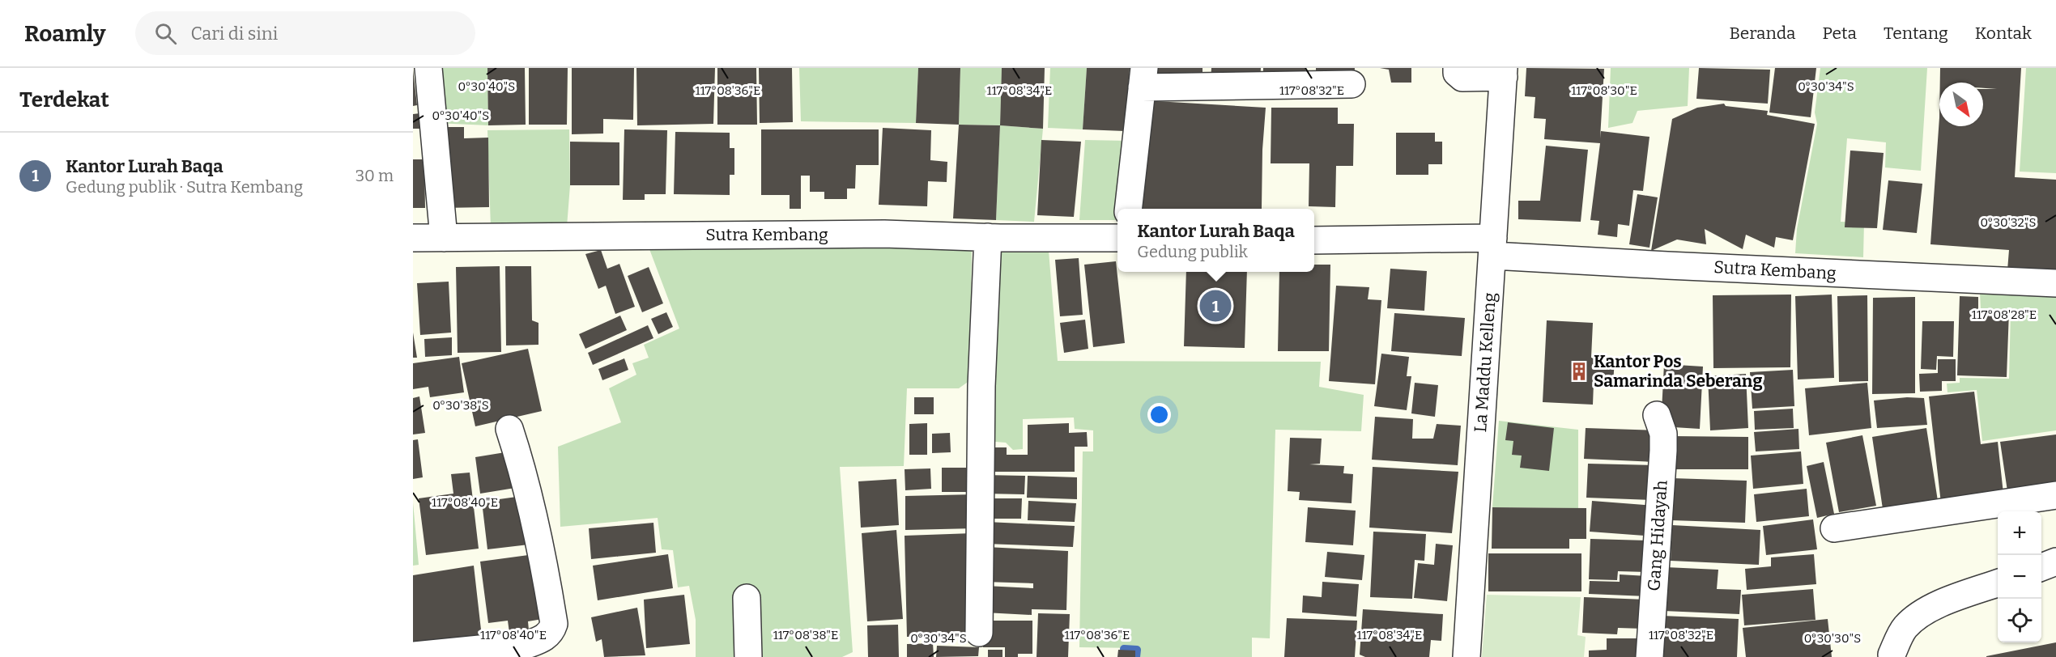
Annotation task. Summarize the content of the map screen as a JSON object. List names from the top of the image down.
{
  "streets": {
    "street": ["Sutra Kembang", "La Maddu Kelleng", "Gang Hidayah"]
  },
  "crossings": [
    ["Sutra Kembang", "La Maddu Kelleng"]
  ],
  "places": {
    "building": ["Kantor Pos Samarinda Seberang"]
  },
  "north": "bottom right",
  "page": {
    "header": "Roamly",
    "search": "Cari di sini",
    "nav": [
      "Beranda",
      "Peta",
      "Tentang",
      "Kontak"
    ],
    "heading": "Terdekat",
    "list": [
      {
        "mark": "1",
        "name": "Kantor Lurah Baqa",
        "note": "Gedung publik · Sutra Kembang",
        "value": "30 m"
      }
    ],
    "popup": ["Kantor Lurah Baqa", "Gedung publik"],
    "pins": "1",
    "map_buttons": ["+", "−"]
  },
  "coordinates": [
    "0°30'40\"S",
    "0°30'34\"S",
    "117°08'36\"E",
    "117°08'34\"E",
    "117°08'32\"E",
    "117°08'30\"E",
    "0°30'32\"S",
    "117°08'28\"E",
    "0°30'38\"S",
    "117°08'40\"E",
    "117°08'38\"E",
    "0°30'30\"S"
  ]
}
